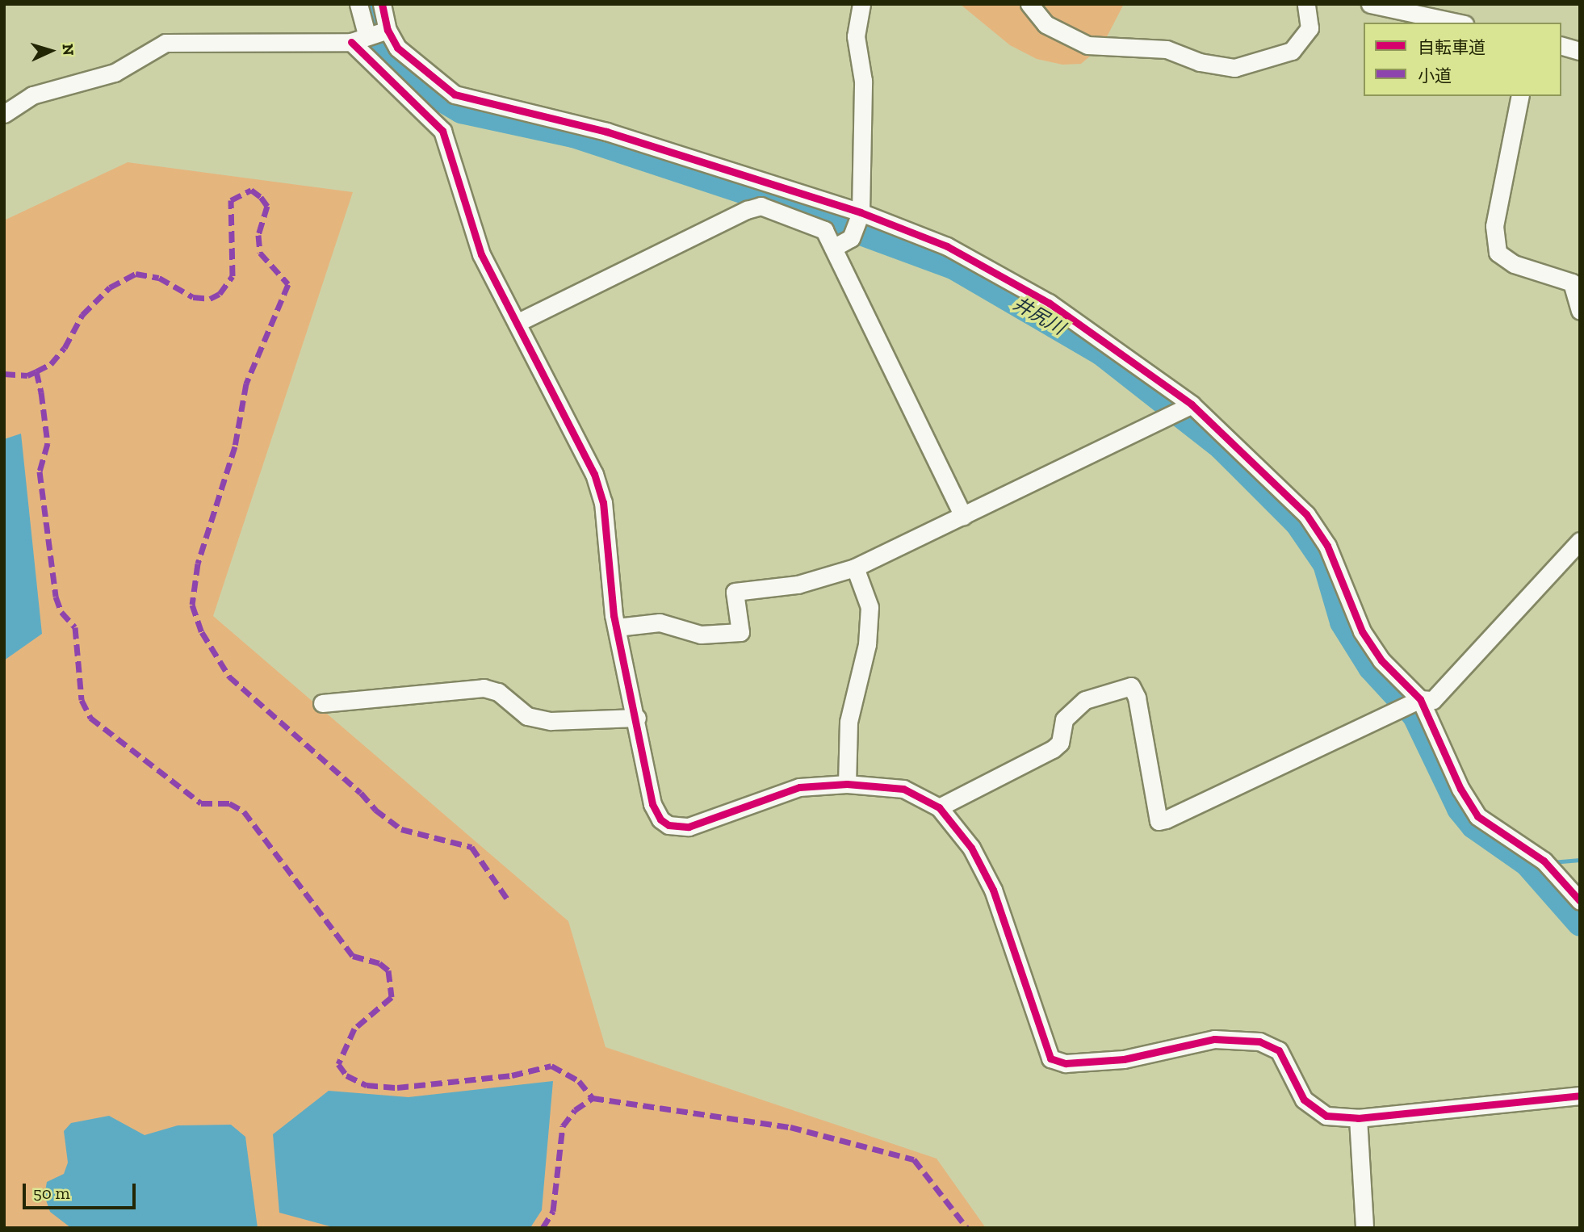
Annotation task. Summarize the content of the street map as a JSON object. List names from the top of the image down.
{
  "water": ["井尻川"],
  "legend": ["自転車道", "小道"],
  "scale_bar": "50 m",
  "north": "right"
}
